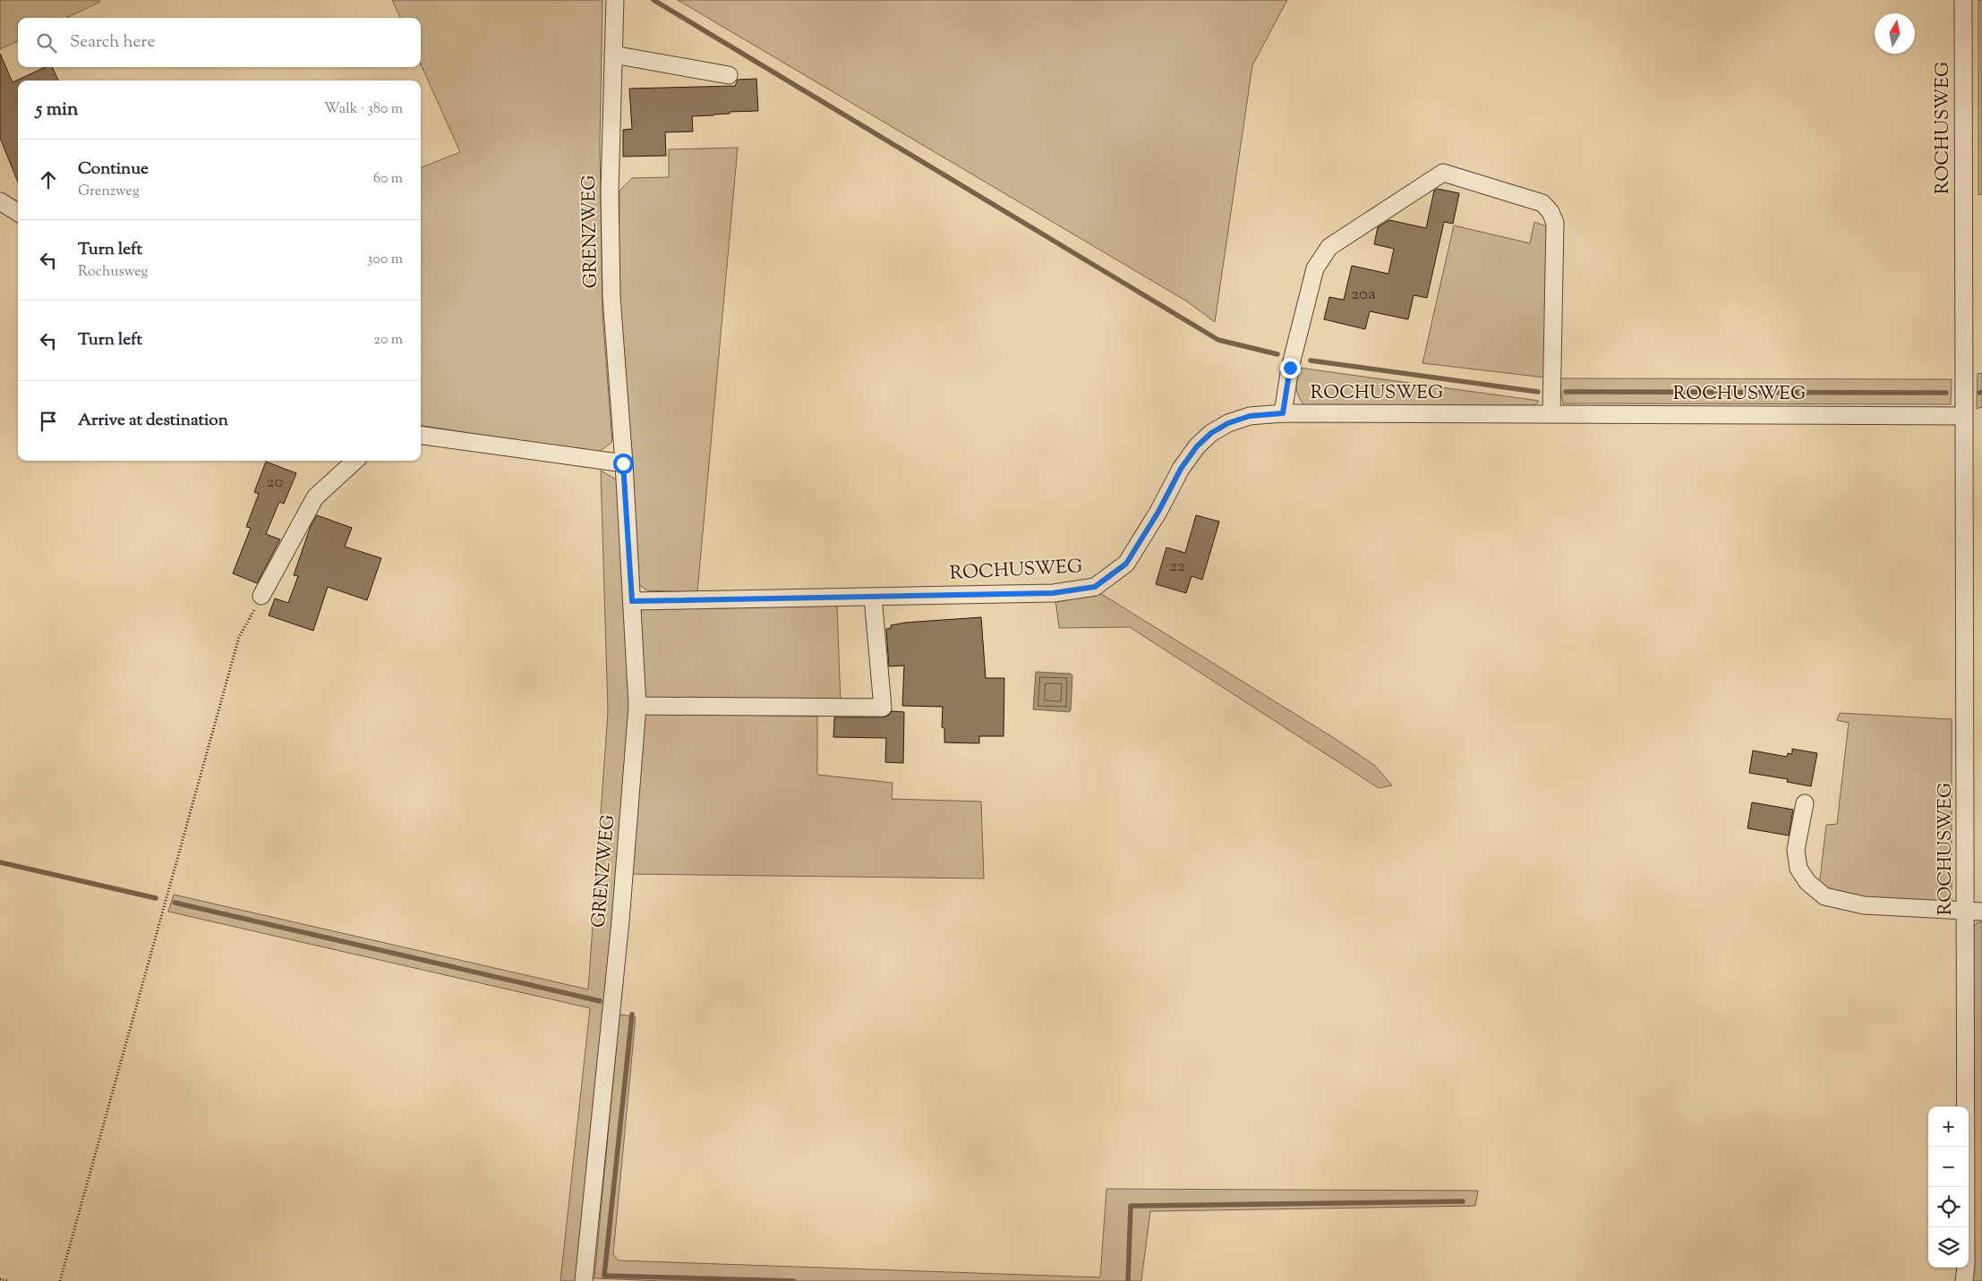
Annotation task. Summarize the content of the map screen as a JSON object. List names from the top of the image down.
{
  "streets": {
    "street": ["ROCHUSWEG", "GRENZWEG"]
  },
  "crossings": [
    ["ROCHUSWEG", "GRENZWEG"]
  ],
  "house_numbers": ["20a", "20", "22"],
  "north": "top",
  "page": {
    "search": "Search here",
    "heading": ["5 min", "Walk · 380 m"],
    "list": [
      ["Continue", "Grenzweg", "60 m"],
      ["Turn left", "Rochusweg", "300 m"],
      ["Turn left", "20 m"],
      "Arrive at destination"
    ],
    "map_buttons": ["+", "−"]
  }
}
